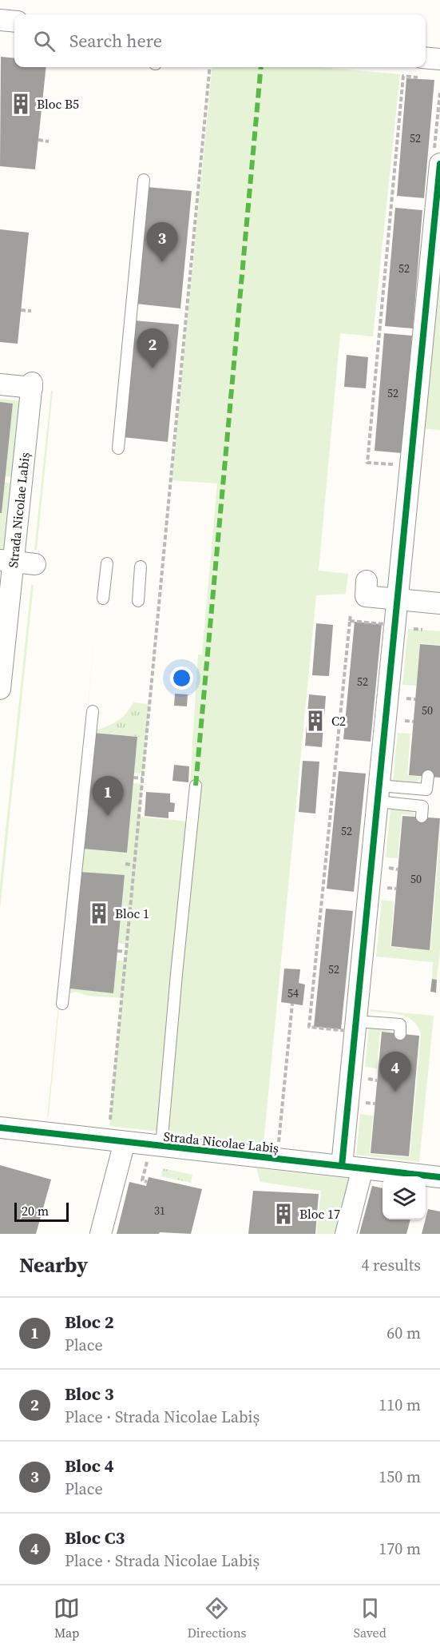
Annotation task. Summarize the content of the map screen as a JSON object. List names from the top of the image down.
{
  "streets": {
    "street": ["Strada Nicolae Labiș"]
  },
  "places": {
    "building": [
      "Bloc B5",
      "C2",
      "Bloc 1",
      "Bloc 17"
    ]
  },
  "house_numbers": [
    "52",
    "52",
    "52",
    "52",
    "50",
    "52",
    "50",
    "52",
    "54",
    "31"
  ],
  "scale_bar": "20 m",
  "page": {
    "search": "Search here",
    "pins": [
      "3",
      "2",
      "1",
      "4"
    ],
    "scale": "20 m",
    "heading": ["Nearby", "4 results"],
    "list": [
      {
        "mark": "1",
        "name": "Bloc 2",
        "note": "Place",
        "value": "60 m"
      },
      {
        "mark": "2",
        "name": "Bloc 3",
        "note": "Place · Strada Nicolae Labiș",
        "value": "110 m"
      },
      {
        "mark": "3",
        "name": "Bloc 4",
        "note": "Place",
        "value": "150 m"
      },
      {
        "mark": "4",
        "name": "Bloc C3",
        "note": "Place · Strada Nicolae Labiș",
        "value": "170 m"
      }
    ],
    "nav": ["Map", "Directions", "Saved"]
  }
}
